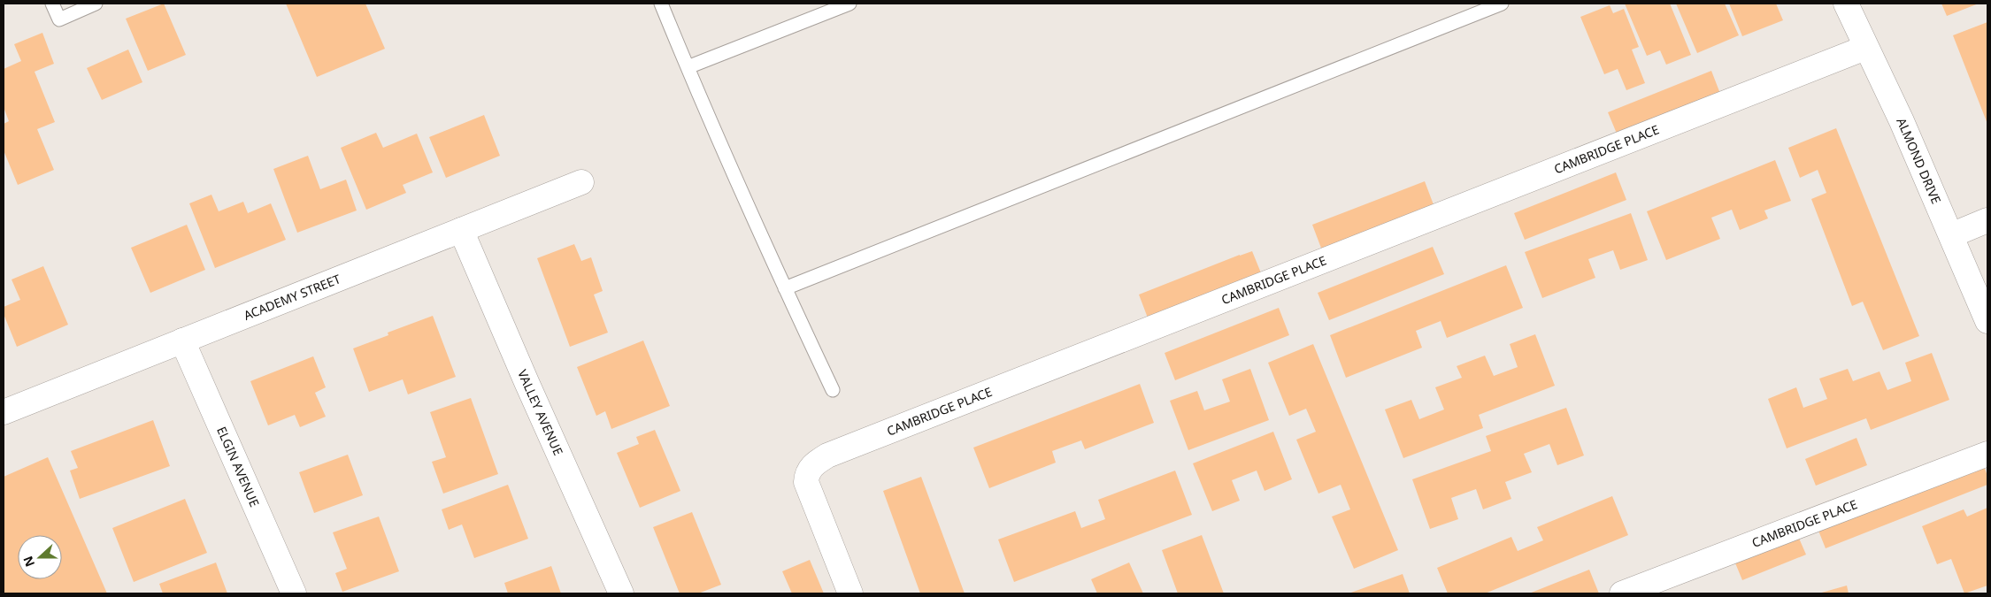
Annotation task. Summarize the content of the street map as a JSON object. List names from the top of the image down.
{
  "streets": {
    "street": [
      "CAMBRIDGE PLACE",
      "ALMOND DRIVE",
      "ACADEMY STREET",
      "VALLEY AVENUE",
      "ELGIN AVENUE"
    ]
  },
  "crossings": [
    ["CAMBRIDGE PLACE", "ALMOND DRIVE"],
    ["ACADEMY STREET", "VALLEY AVENUE"],
    ["ACADEMY STREET", "ELGIN AVENUE"]
  ],
  "north": "left"
}
